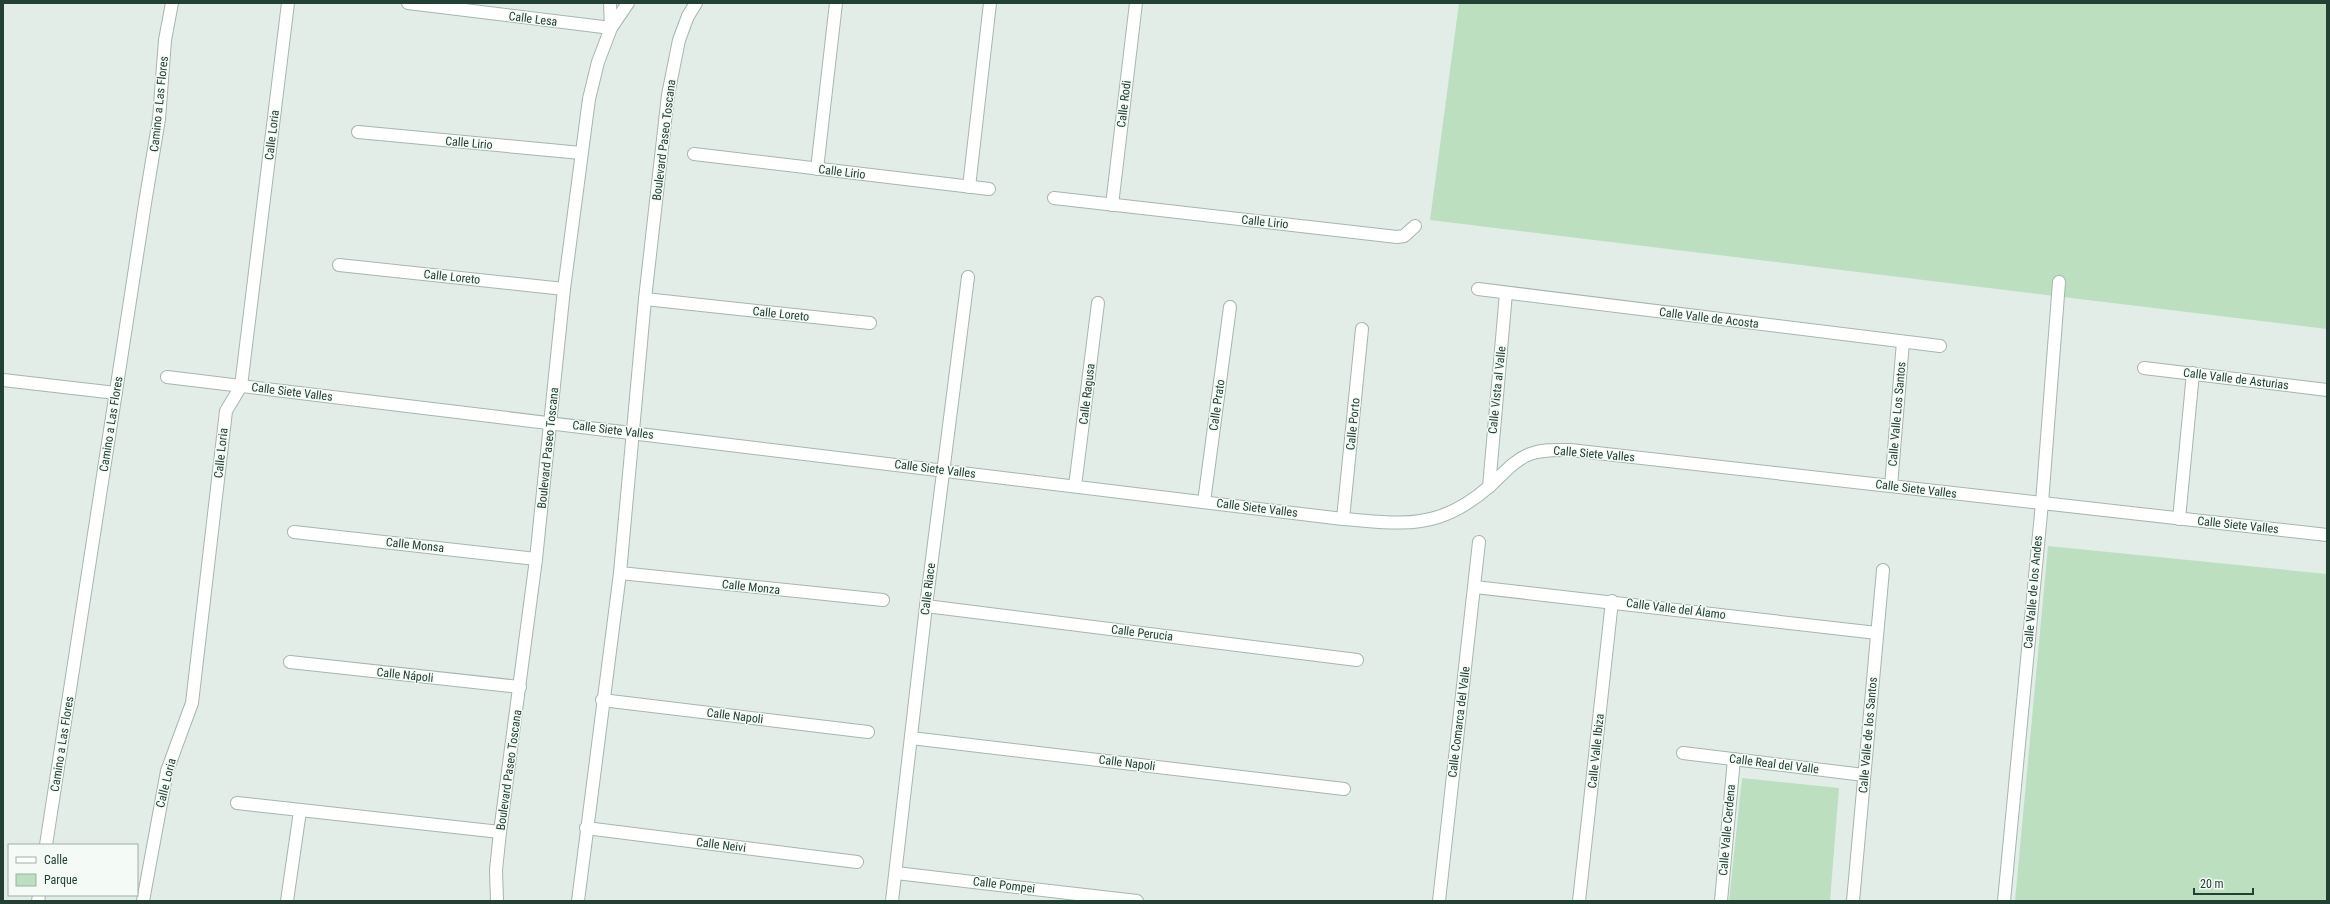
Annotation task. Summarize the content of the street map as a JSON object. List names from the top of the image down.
{
  "streets": {
    "street": [
      "Calle Lesa",
      "Camino a Las Flores",
      "Calle Rodi",
      "Calle Loria",
      "Boulevard Paseo Toscana",
      "Calle Lirio",
      "Calle Loreto",
      "Calle Valle de Acosta",
      "Calle Valle de Asturias",
      "Calle Vista al Valle",
      "Calle Siete Valles",
      "Calle Ragusa",
      "Calle Prato",
      "Calle Valle Los Santos",
      "Calle Porto",
      "Calle Monsa",
      "Calle Monza",
      "Calle Riace",
      "Calle Valle de los Andes",
      "Calle Valle del Álamo",
      "Calle Perucia",
      "Calle Nápoli",
      "Calle Napoli",
      "Calle Comarca del Valle",
      "Calle Valle de los Santos",
      "Calle Valle Ibiza",
      "Calle Real del Valle",
      "Calle Valle Cerdena",
      "Calle Neivi",
      "Calle Pompei"
    ]
  },
  "crossings": [
    ["Calle Lesa", "Boulevard Paseo Toscana"],
    ["Calle Rodi", "Calle Lirio"],
    ["Calle Loria", "Calle Siete Valles"],
    ["Boulevard Paseo Toscana", "Calle Lirio"],
    ["Boulevard Paseo Toscana", "Calle Loreto"],
    ["Boulevard Paseo Toscana", "Calle Siete Valles"],
    ["Boulevard Paseo Toscana", "Calle Monsa"],
    ["Boulevard Paseo Toscana", "Calle Monza"],
    ["Boulevard Paseo Toscana", "Calle Nápoli"],
    ["Boulevard Paseo Toscana", "Calle Napoli"],
    ["Boulevard Paseo Toscana", "Calle Neivi"],
    ["Calle Valle de Acosta", "Calle Vista al Valle"],
    ["Calle Valle de Acosta", "Calle Valle Los Santos"],
    ["Calle Vista al Valle", "Calle Siete Valles"],
    ["Calle Siete Valles", "Calle Ragusa"],
    ["Calle Siete Valles", "Calle Prato"],
    ["Calle Siete Valles", "Calle Valle Los Santos"],
    ["Calle Siete Valles", "Calle Porto"],
    ["Calle Siete Valles", "Calle Riace"],
    ["Calle Siete Valles", "Calle Valle de los Andes"],
    ["Calle Riace", "Calle Perucia"],
    ["Calle Riace", "Calle Napoli"],
    ["Calle Riace", "Calle Pompei"],
    ["Calle Valle del Álamo", "Calle Comarca del Valle"],
    ["Calle Valle del Álamo", "Calle Valle de los Santos"],
    ["Calle Valle del Álamo", "Calle Valle Ibiza"],
    ["Calle Valle de los Santos", "Calle Real del Valle"],
    ["Calle Real del Valle", "Calle Valle Cerdena"]
  ],
  "legend": ["Calle", "Parque"],
  "scale_bar": "20 m"
}
